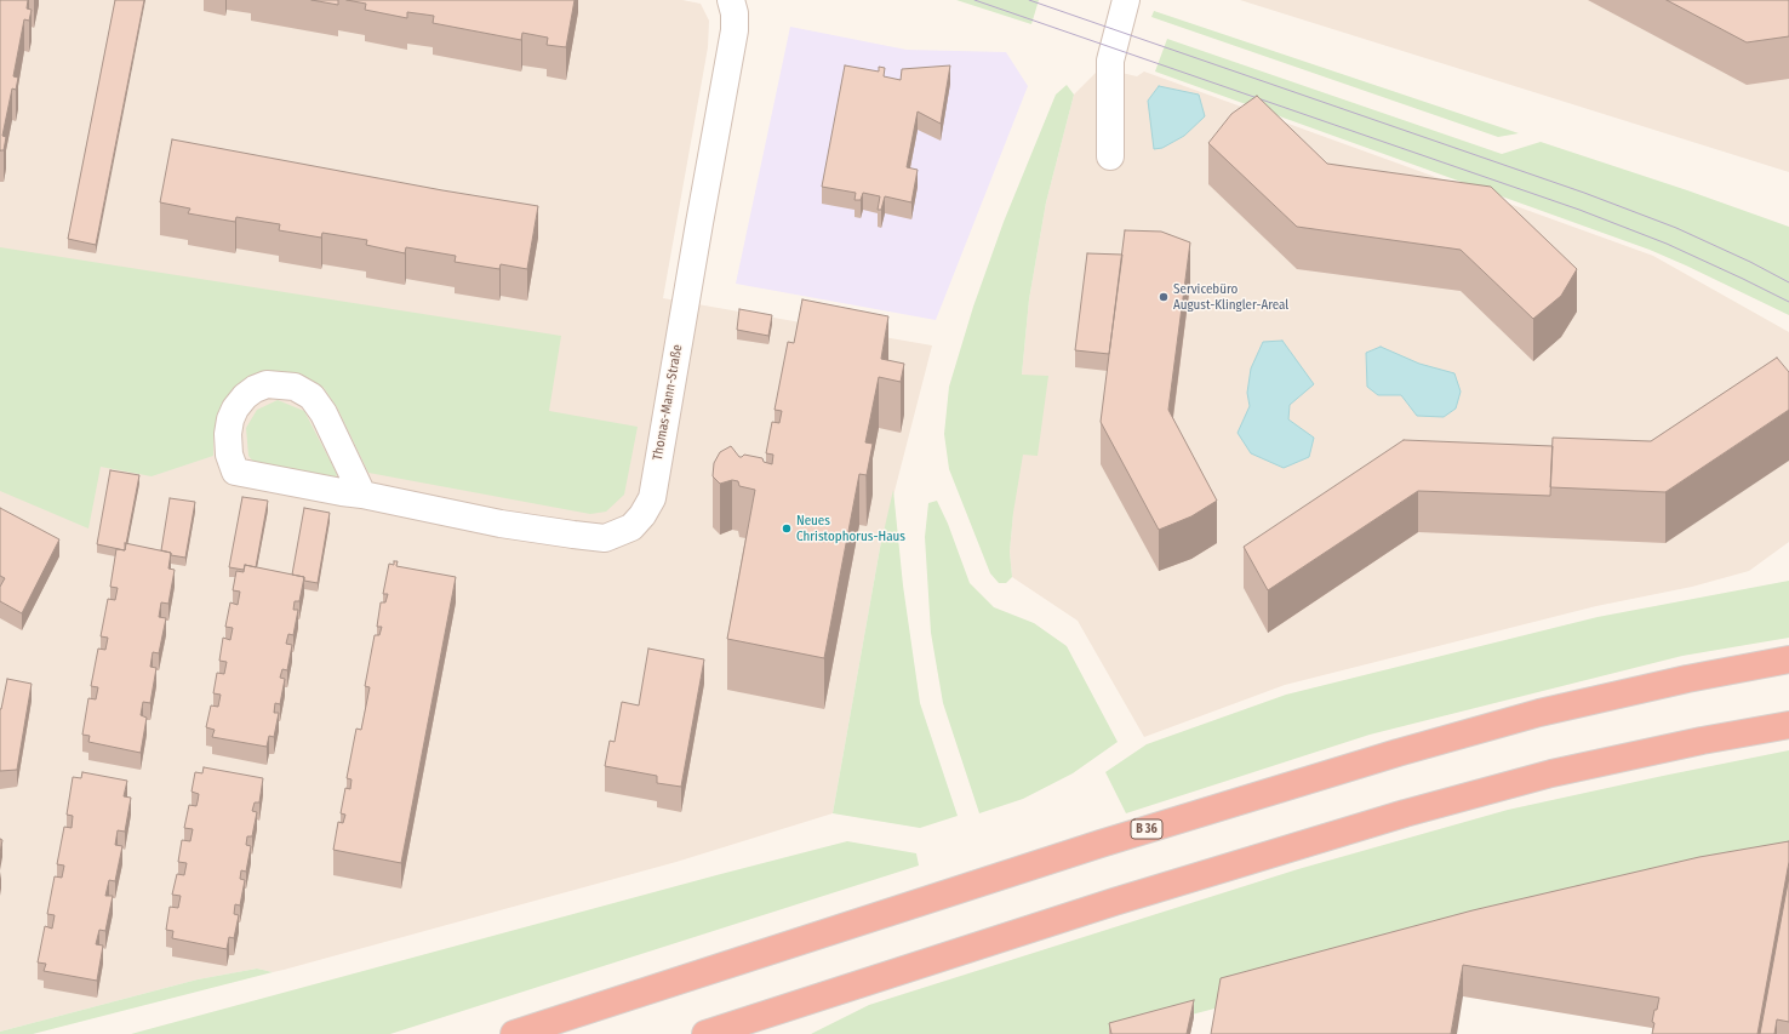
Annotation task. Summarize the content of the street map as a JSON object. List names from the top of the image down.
{
  "streets": {
    "highway": ["B 36"],
    "street": ["Thomas-Mann-Straße"]
  },
  "places": ["Servicebüro August-Klingler-Areal", "Neues Christophorus-Haus"]
}
